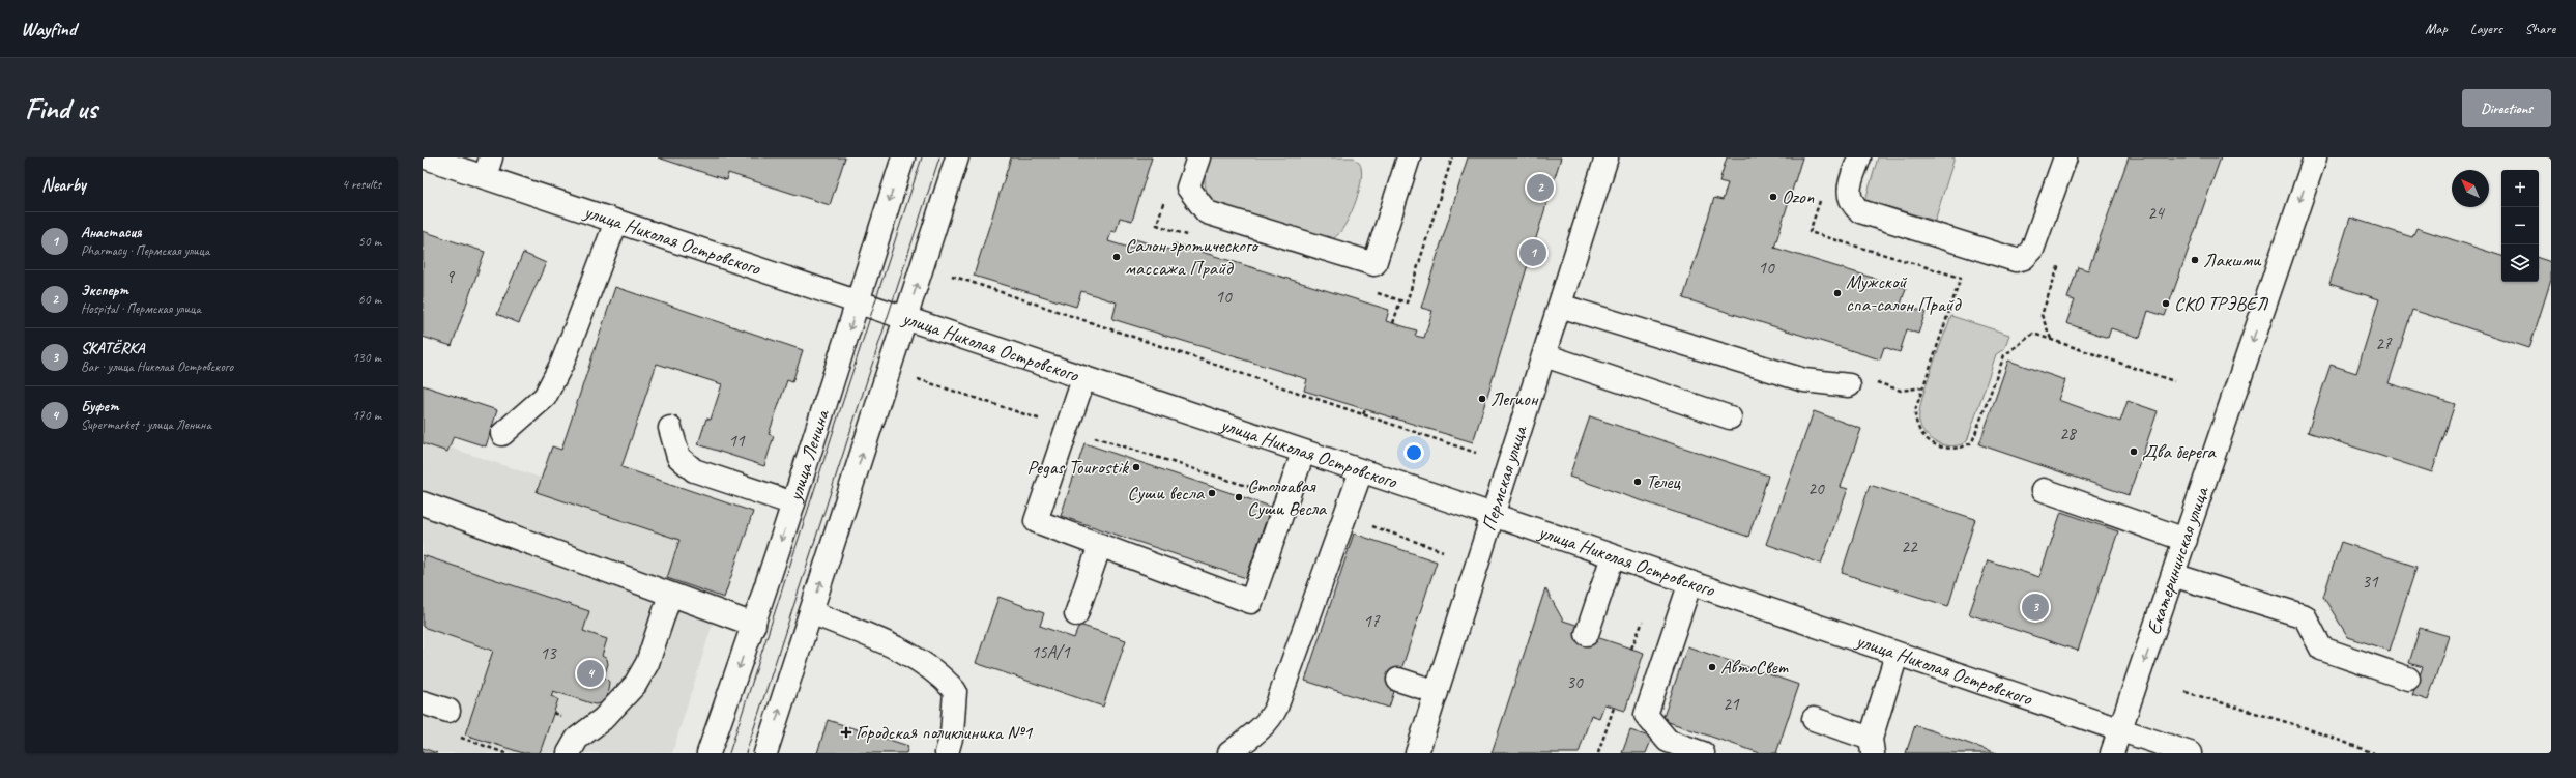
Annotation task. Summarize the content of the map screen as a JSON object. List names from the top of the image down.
{
  "streets": {
    "street": [
      "улица Николая Островского",
      "улица Ленина",
      "Пермская улица",
      "Екатерининская улица"
    ]
  },
  "crossings": [
    ["улица Николая Островского", "улица Ленина"],
    ["улица Николая Островского", "Пермская улица"],
    ["улица Николая Островского", "Екатерининская улица"]
  ],
  "one_way": ["Екатерининская улица"],
  "places": {
    "other": [
      "Ozon",
      "Салон эротического массажа Прайд",
      "Лакшми",
      "Мужской спа-салон Прайд",
      "СКО ТРЭВЕЛ",
      "Легион",
      "Два берега",
      "Pegas Tourostik",
      "Телец",
      "Суши весла",
      "Столоавая Суши Весла",
      "АвтоСвет"
    ],
    "health": ["Городская поликлиника №1"]
  },
  "house_numbers": [
    "24",
    "10",
    "9",
    "10",
    "27",
    "28",
    "11",
    "20",
    "22",
    "31",
    "17",
    "15А/1",
    "13",
    "30",
    "21"
  ],
  "north": "top left",
  "page": {
    "header": "Wayfind",
    "nav": ["Map", "Layers", "Share"],
    "buttons": "Directions",
    "title": "Find us",
    "heading": ["Nearby", "4 results"],
    "map_buttons": ["+", "−"],
    "pins": [
      "2",
      "1",
      "3",
      "4"
    ],
    "list": [
      {
        "mark": "1",
        "name": "Анастасия",
        "note": "Pharmacy · Пермская улица",
        "value": "50 m"
      },
      {
        "mark": "2",
        "name": "Эксперт",
        "note": "Hospital · Пермская улица",
        "value": "60 m"
      },
      {
        "mark": "3",
        "name": "SKAТЁRКА",
        "note": "Bar · улица Николая Островского",
        "value": "130 m"
      },
      {
        "mark": "4",
        "name": "Буфет",
        "note": "Supermarket · улица Ленина",
        "value": "170 m"
      }
    ]
  }
}
